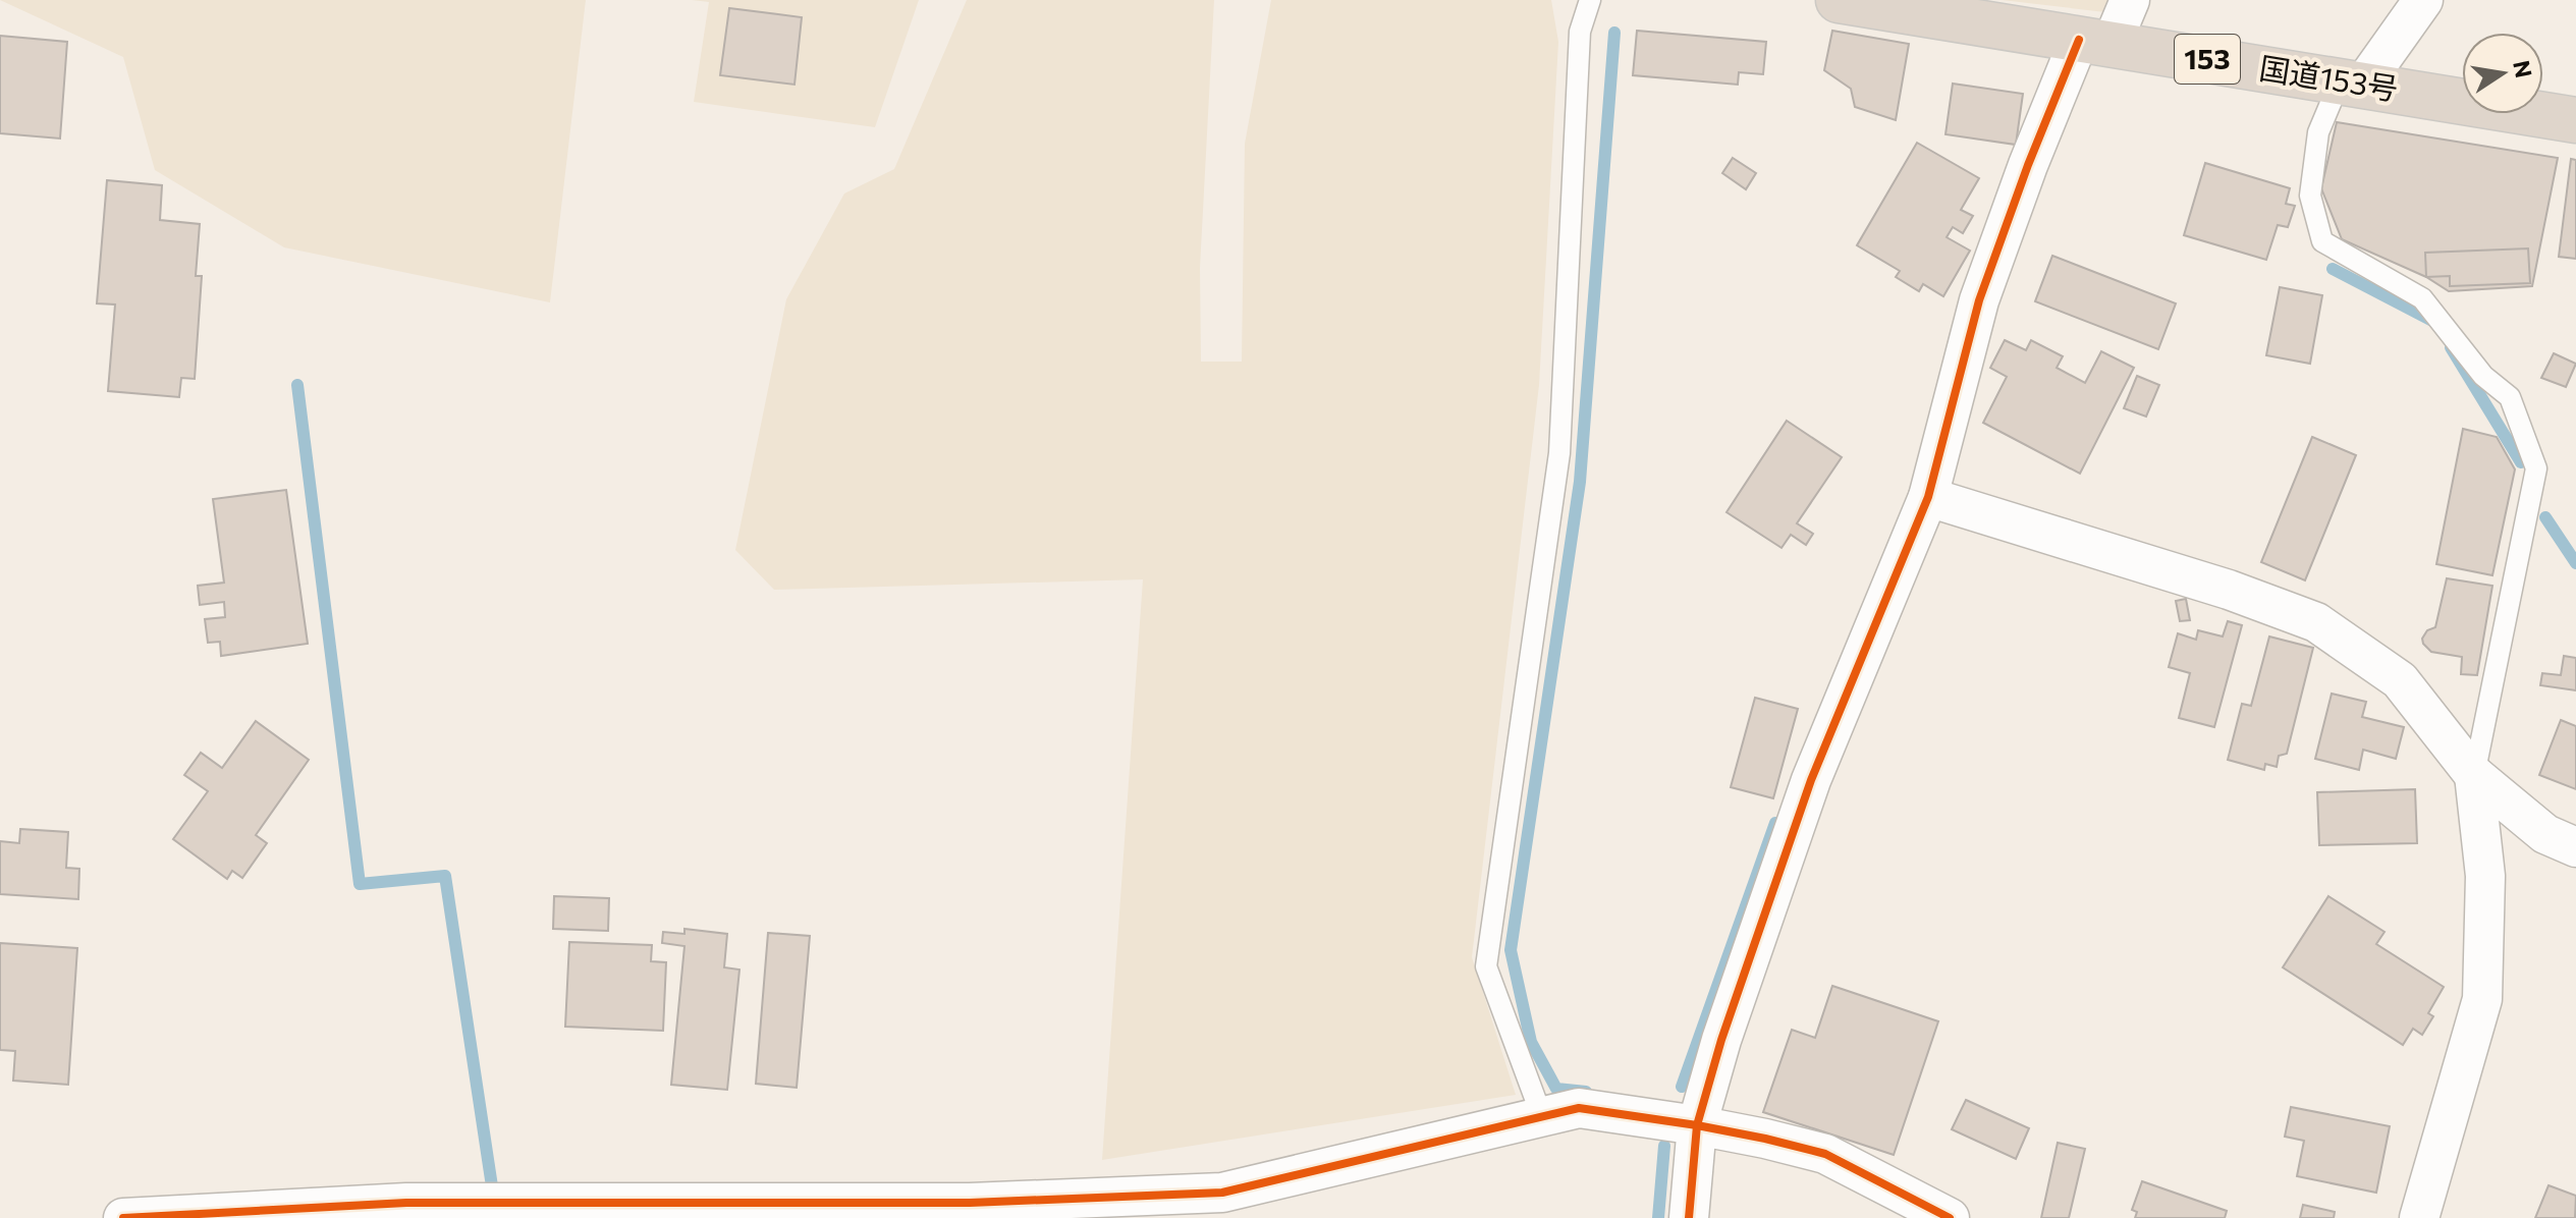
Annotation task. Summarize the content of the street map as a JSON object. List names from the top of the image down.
{
  "streets": {
    "highway": ["153", "国道153号"]
  },
  "north": "right"
}
